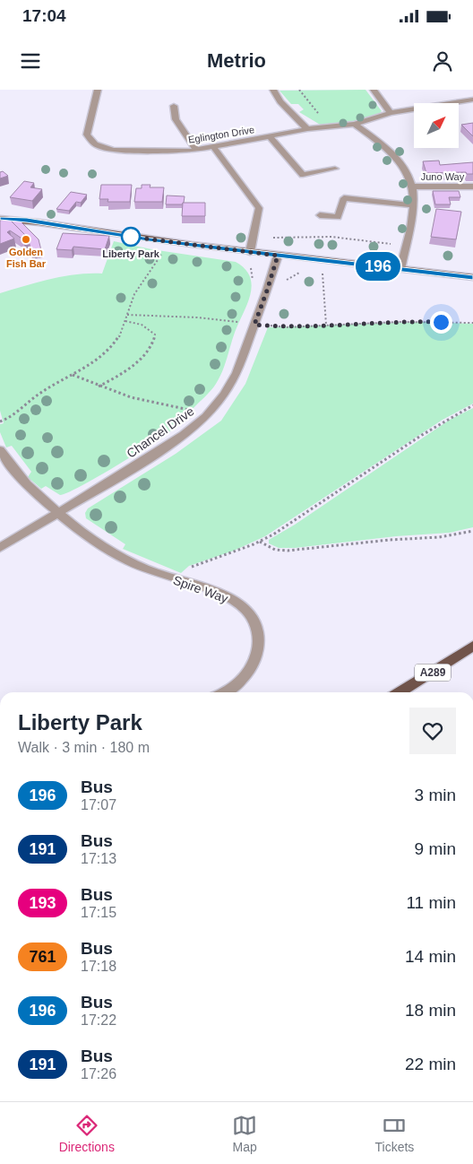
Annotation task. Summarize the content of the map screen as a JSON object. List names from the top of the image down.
{
  "streets": {
    "main road": ["A289"],
    "street": [
      "Eglington Drive",
      "Juno Way",
      "Chancel Drive",
      "Spire Way"
    ]
  },
  "crossings": [
    ["Chancel Drive", "Spire Way"]
  ],
  "places": ["Liberty Park", "Golden Fish Bar"],
  "lines": ["bus line 196"],
  "north": "top right",
  "page": {
    "status": "17:04",
    "header": "Metrio",
    "on_map": "196",
    "heading": ["Liberty Park", "Walk · 3 min · 180 m"],
    "list": [
      {
        "mark": "196",
        "name": "Bus",
        "note": "17:07",
        "value": "3 min"
      },
      {
        "mark": "191",
        "name": "Bus",
        "note": "17:13",
        "value": "9 min"
      },
      {
        "mark": "193",
        "name": "Bus",
        "note": "17:15",
        "value": "11 min"
      },
      {
        "mark": "761",
        "name": "Bus",
        "note": "17:18",
        "value": "14 min"
      },
      {
        "mark": "196",
        "name": "Bus",
        "note": "17:22",
        "value": "18 min"
      },
      {
        "mark": "191",
        "name": "Bus",
        "note": "17:26",
        "value": "22 min"
      }
    ],
    "tabs": ["Directions", "Map", "Tickets"]
  }
}
